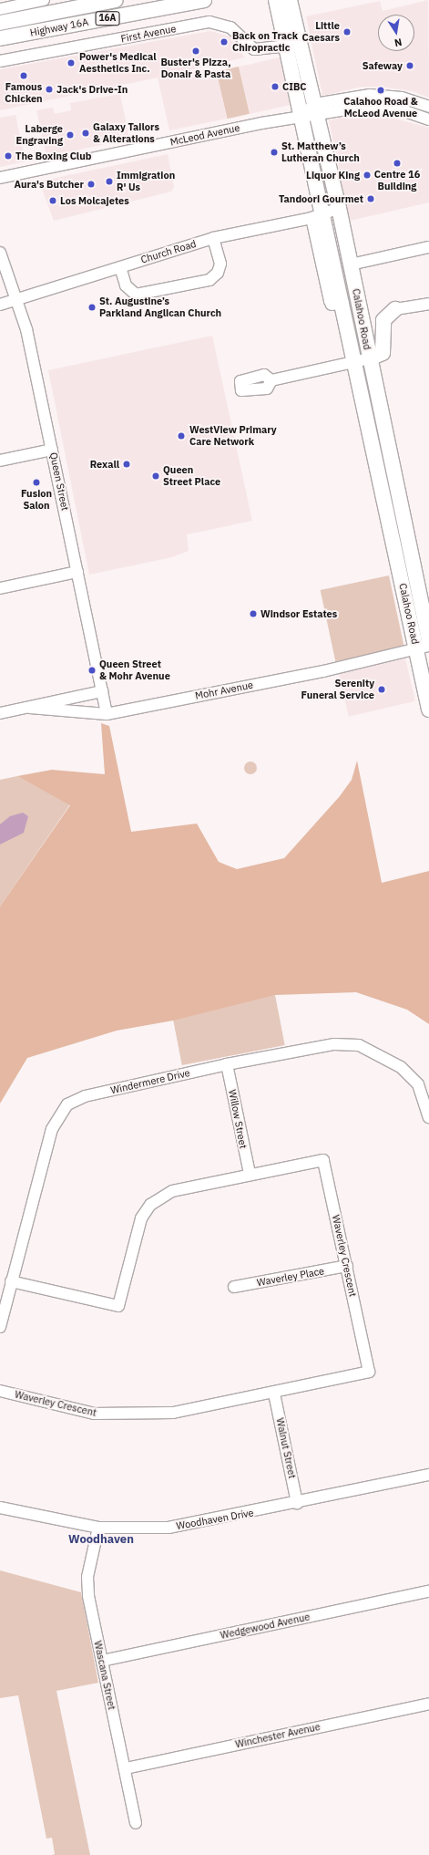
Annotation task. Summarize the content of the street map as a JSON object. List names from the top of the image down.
{
  "streets": {
    "main road": ["16A", "Highway 16A", "Calahoo Road"],
    "street": [
      "First Avenue",
      "McLeod Avenue",
      "Church Road",
      "Queen Street",
      "Mohr Avenue",
      "Windermere Drive",
      "Willow Street",
      "Waverley Crescent",
      "Waverley Place",
      "Walnut Street",
      "Woodhaven Drive",
      "Wedgewood Avenue",
      "Wascana Street",
      "Winchester Avenue"
    ]
  },
  "crossings": [
    ["First Avenue", "Calahoo Road"],
    ["McLeod Avenue", "Calahoo Road"],
    ["Church Road", "Calahoo Road"],
    ["Church Road", "Queen Street"],
    ["Calahoo Road", "Mohr Avenue"],
    ["Queen Street", "Mohr Avenue"],
    ["Windermere Drive", "Willow Street"],
    ["Windermere Drive", "Waverley Crescent"],
    ["Willow Street", "Waverley Crescent"],
    ["Waverley Crescent", "Waverley Place"],
    ["Waverley Crescent", "Walnut Street"],
    ["Walnut Street", "Woodhaven Drive"],
    ["Woodhaven Drive", "Wascana Street"],
    ["Wedgewood Avenue", "Wascana Street"],
    ["Wascana Street", "Winchester Avenue"]
  ],
  "districts": ["Woodhaven"],
  "places": [
    "Little Caesars",
    "Back on Track Chiropractic",
    "Buster's Pizza, Donair & Pasta",
    "Power's Medical Aesthetics Inc.",
    "Safeway",
    "Famous Chicken",
    "CIBC",
    "Jack's Drive-In",
    "Calahoo Road & McLeod Avenue",
    "Galaxy Tailors & Alterations",
    "Laberge Engraving",
    "St. Matthew’s Lutheran Church",
    "The Boxing Club",
    "Centre 16 Building",
    "Liquor King",
    "Immigration R' Us",
    "Aura's Butcher",
    "Tandoori Gourmet",
    "Los Molcajetes",
    "St. Augustine’s Parkland Anglican Church",
    "WestView Primary Care Network",
    "Rexall",
    "Queen Street Place",
    "Fusion Salon",
    "Windsor Estates",
    "Queen Street & Mohr Avenue",
    "Serenity Funeral Service"
  ],
  "north": "bottom"
}
